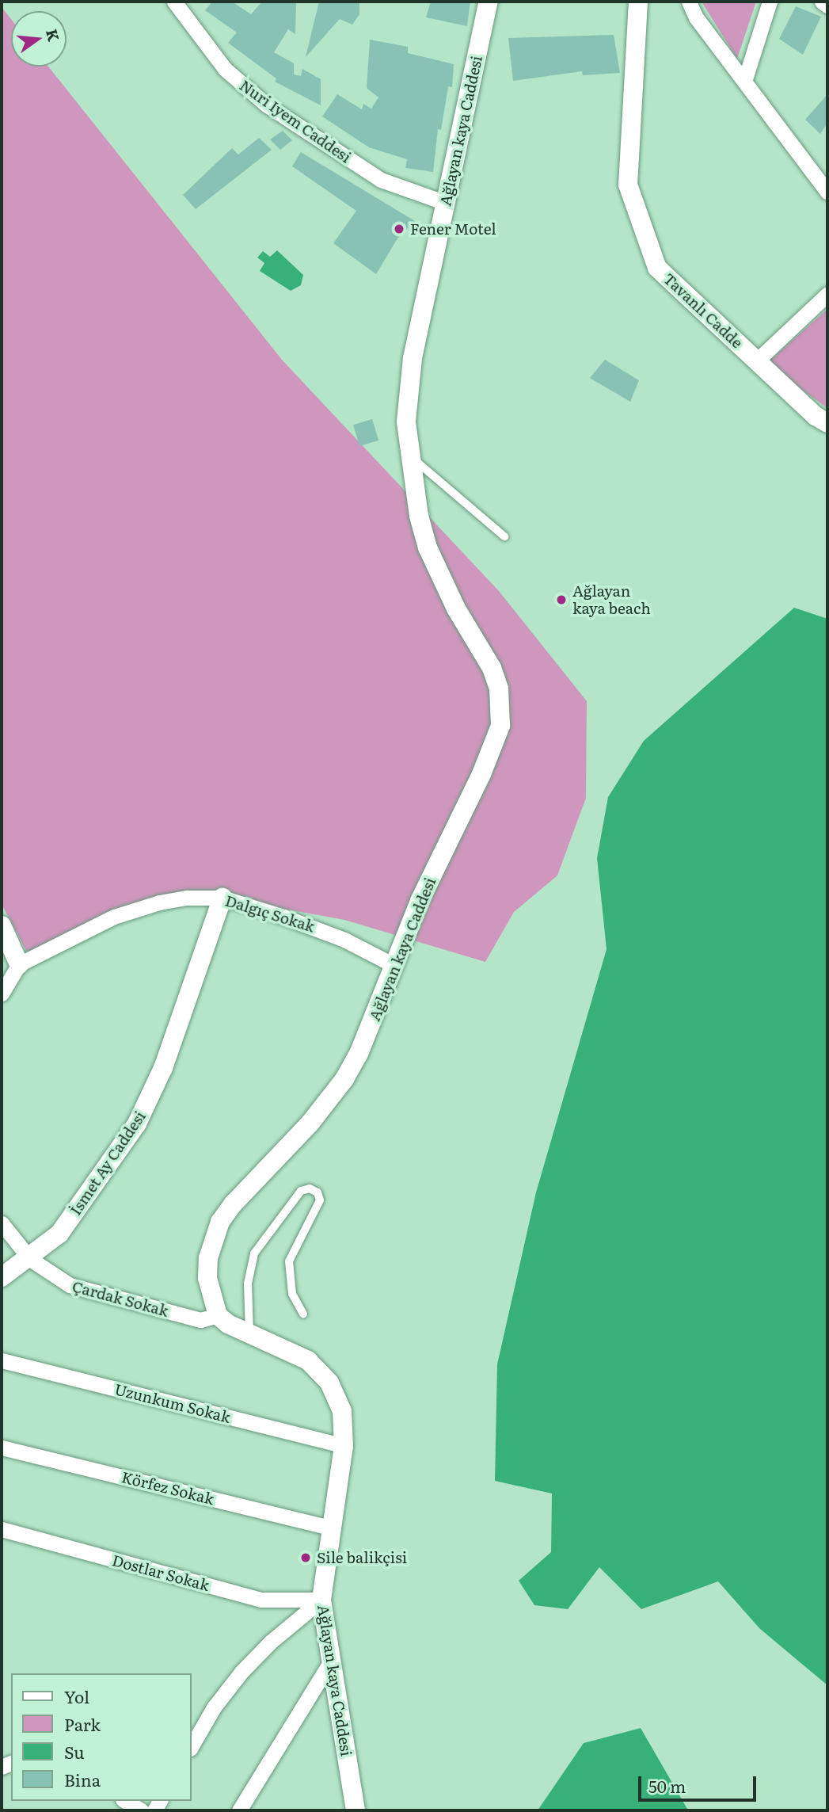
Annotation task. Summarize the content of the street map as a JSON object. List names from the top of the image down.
{
  "streets": {
    "street": [
      "Nuri Iyem Caddesi",
      "Ağlayan kaya Caddesi",
      "Tavanlı Cadde",
      "Dalgıç Sokak",
      "İsmet Ay Caddesi",
      "Çardak Sokak",
      "Uzunkum Sokak",
      "Körfez Sokak",
      "Dostlar Sokak"
    ]
  },
  "crossings": [
    ["Nuri Iyem Caddesi", "Ağlayan kaya Caddesi"],
    ["Ağlayan kaya Caddesi", "Dalgıç Sokak"],
    ["Ağlayan kaya Caddesi", "Çardak Sokak"],
    ["Ağlayan kaya Caddesi", "Uzunkum Sokak"],
    ["Ağlayan kaya Caddesi", "Körfez Sokak"],
    ["Ağlayan kaya Caddesi", "Dostlar Sokak"],
    ["Dalgıç Sokak", "İsmet Ay Caddesi"],
    ["İsmet Ay Caddesi", "Çardak Sokak"]
  ],
  "places": ["Fener Motel", "Ağlayan kaya beach", "Sile balikçisi"],
  "legend": [
    "Yol",
    "Park",
    "Su",
    "Bina"
  ],
  "scale_bar": "50 m",
  "north": "right"
}
